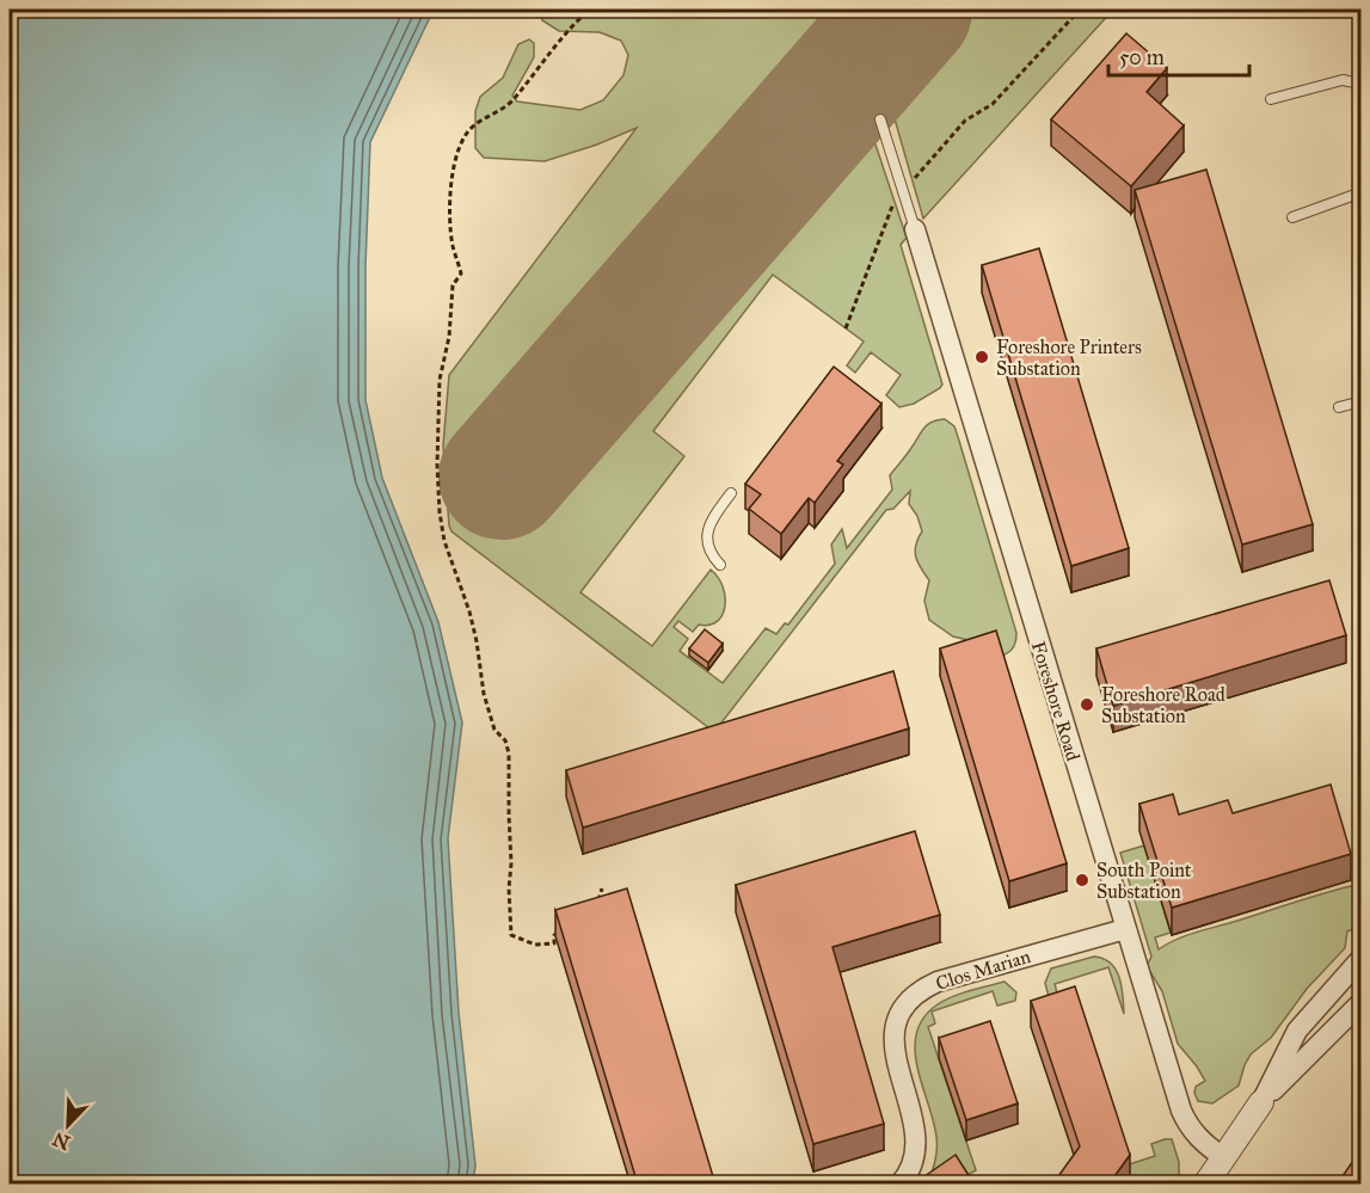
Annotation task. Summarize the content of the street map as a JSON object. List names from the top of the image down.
{
  "streets": {
    "street": ["Foreshore Road", "Clos Marian"]
  },
  "crossings": [
    ["Foreshore Road", "Clos Marian"]
  ],
  "places": ["Foreshore Printers Substation", "Foreshore Road Substation", "South Point Substation"],
  "scale_bar": "50 m",
  "north": "bottom left"
}
